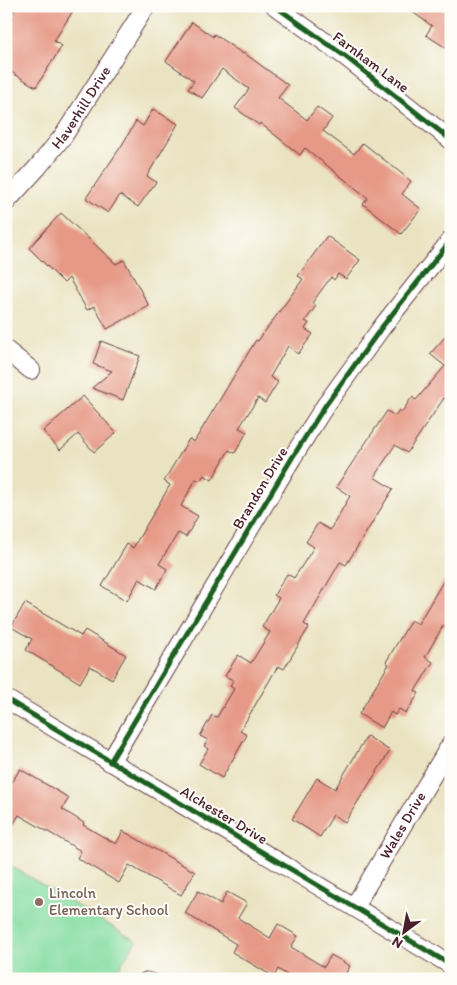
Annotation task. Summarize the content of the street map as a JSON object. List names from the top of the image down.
{
  "streets": {
    "street": [
      "Farnham Lane",
      "Haverhill Drive",
      "Brandon Drive",
      "Alchester Drive",
      "Wales Drive"
    ]
  },
  "crossings": [
    ["Brandon Drive", "Alchester Drive"],
    ["Alchester Drive", "Wales Drive"]
  ],
  "places": ["Lincoln Elementary School"],
  "north": "bottom left"
}
